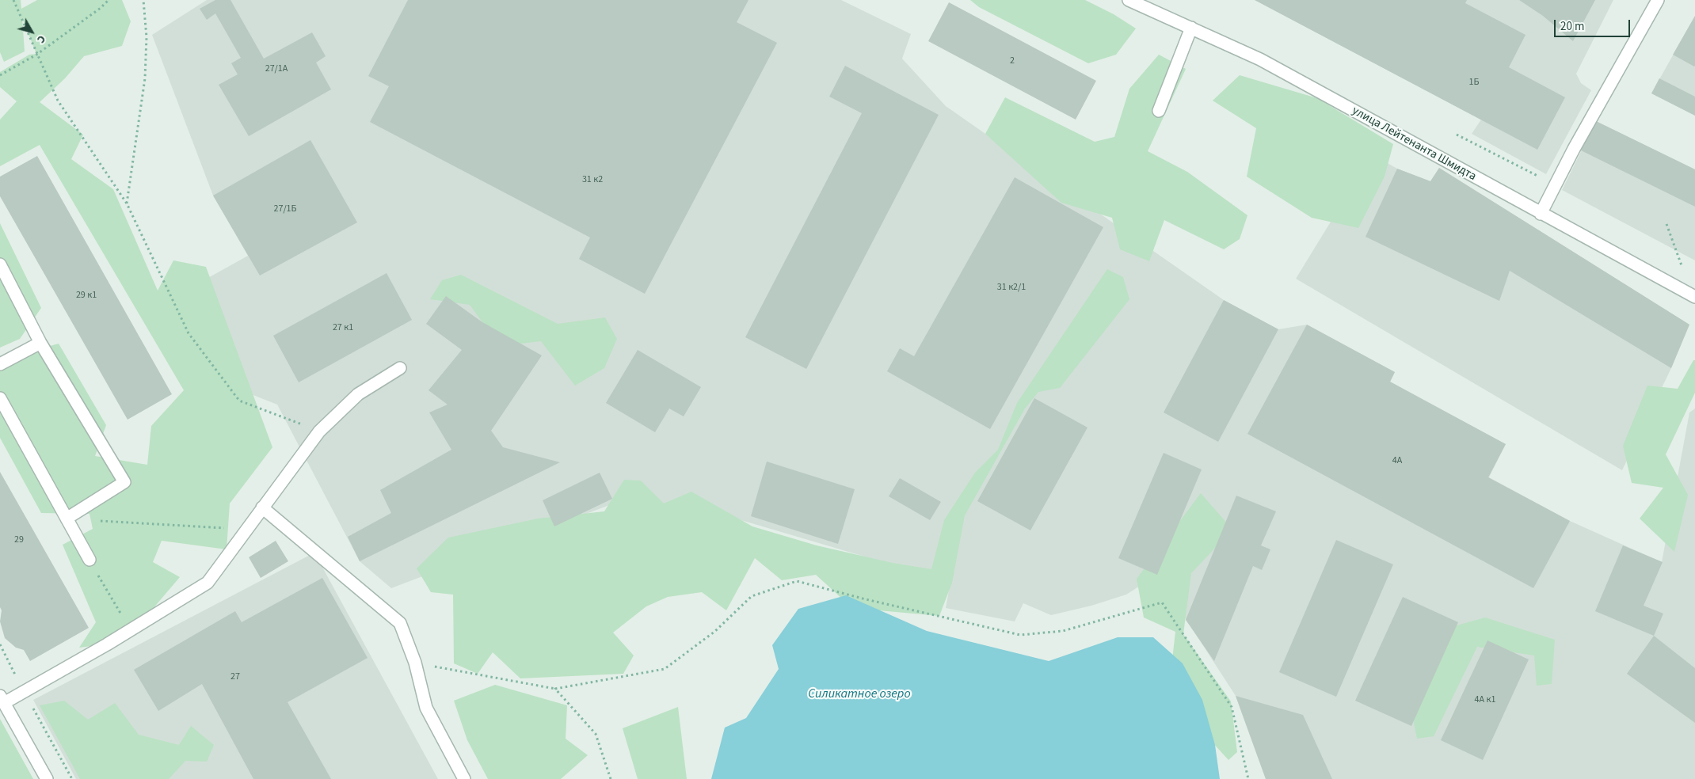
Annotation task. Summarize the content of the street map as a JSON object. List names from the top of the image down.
{
  "streets": {
    "street": ["улица Лейтенанта Шмидта"]
  },
  "water": ["Силикатное озеро"],
  "house_numbers": [
    "2",
    "27/1А",
    "1Б",
    "31 к2",
    "27/1Б",
    "31 к2/1",
    "29 к1",
    "27 к1",
    "4А",
    "29",
    "27",
    "4А к1"
  ],
  "scale_bar": "20 m",
  "north": "bottom right"
}
